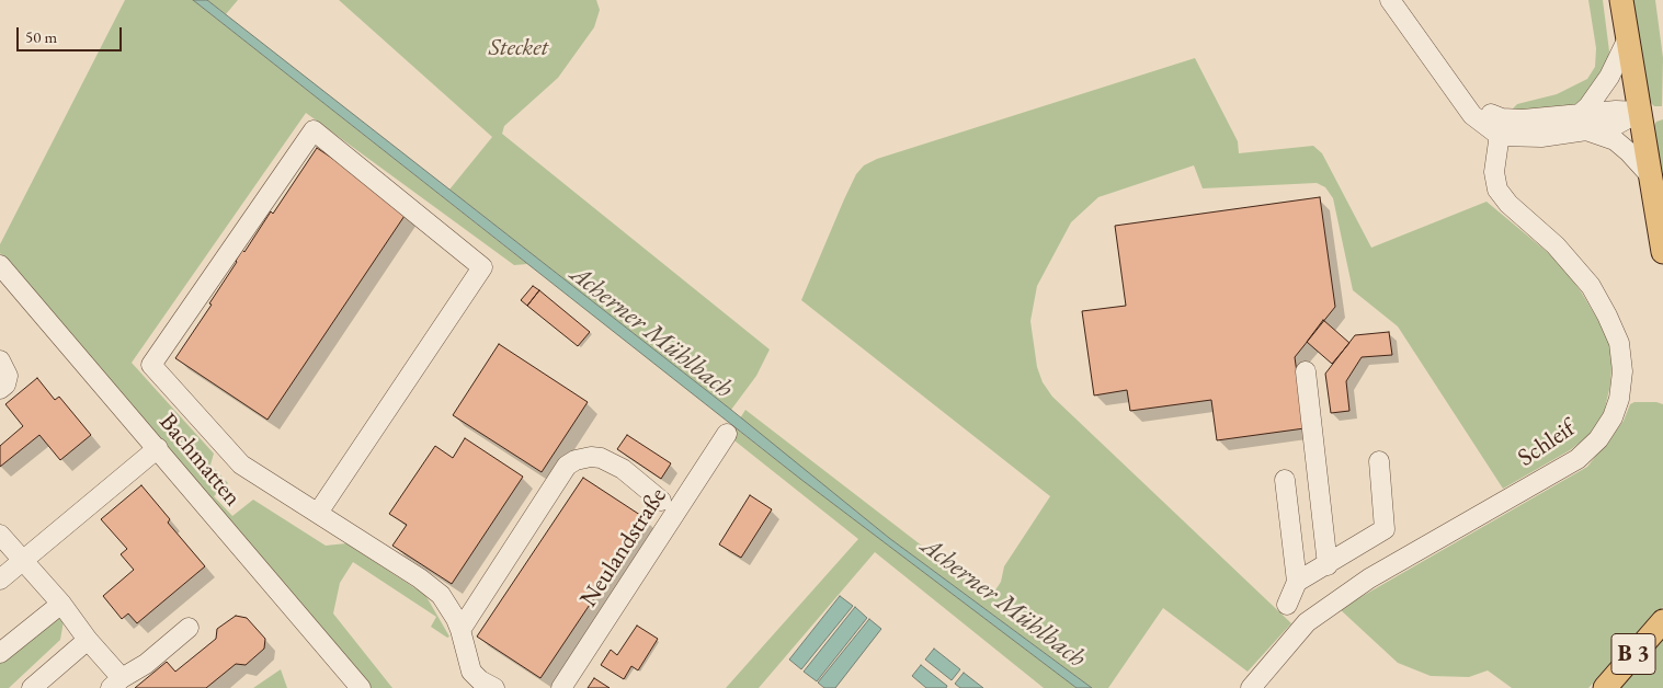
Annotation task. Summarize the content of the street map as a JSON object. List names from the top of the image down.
{
  "streets": {
    "main road": ["B 3"],
    "street": ["Schleif", "Bachmatten", "Neulandstraße"]
  },
  "water": ["Acherner Mühlbach"],
  "parks": ["Stecket"],
  "scale_bar": "50 m"
}
